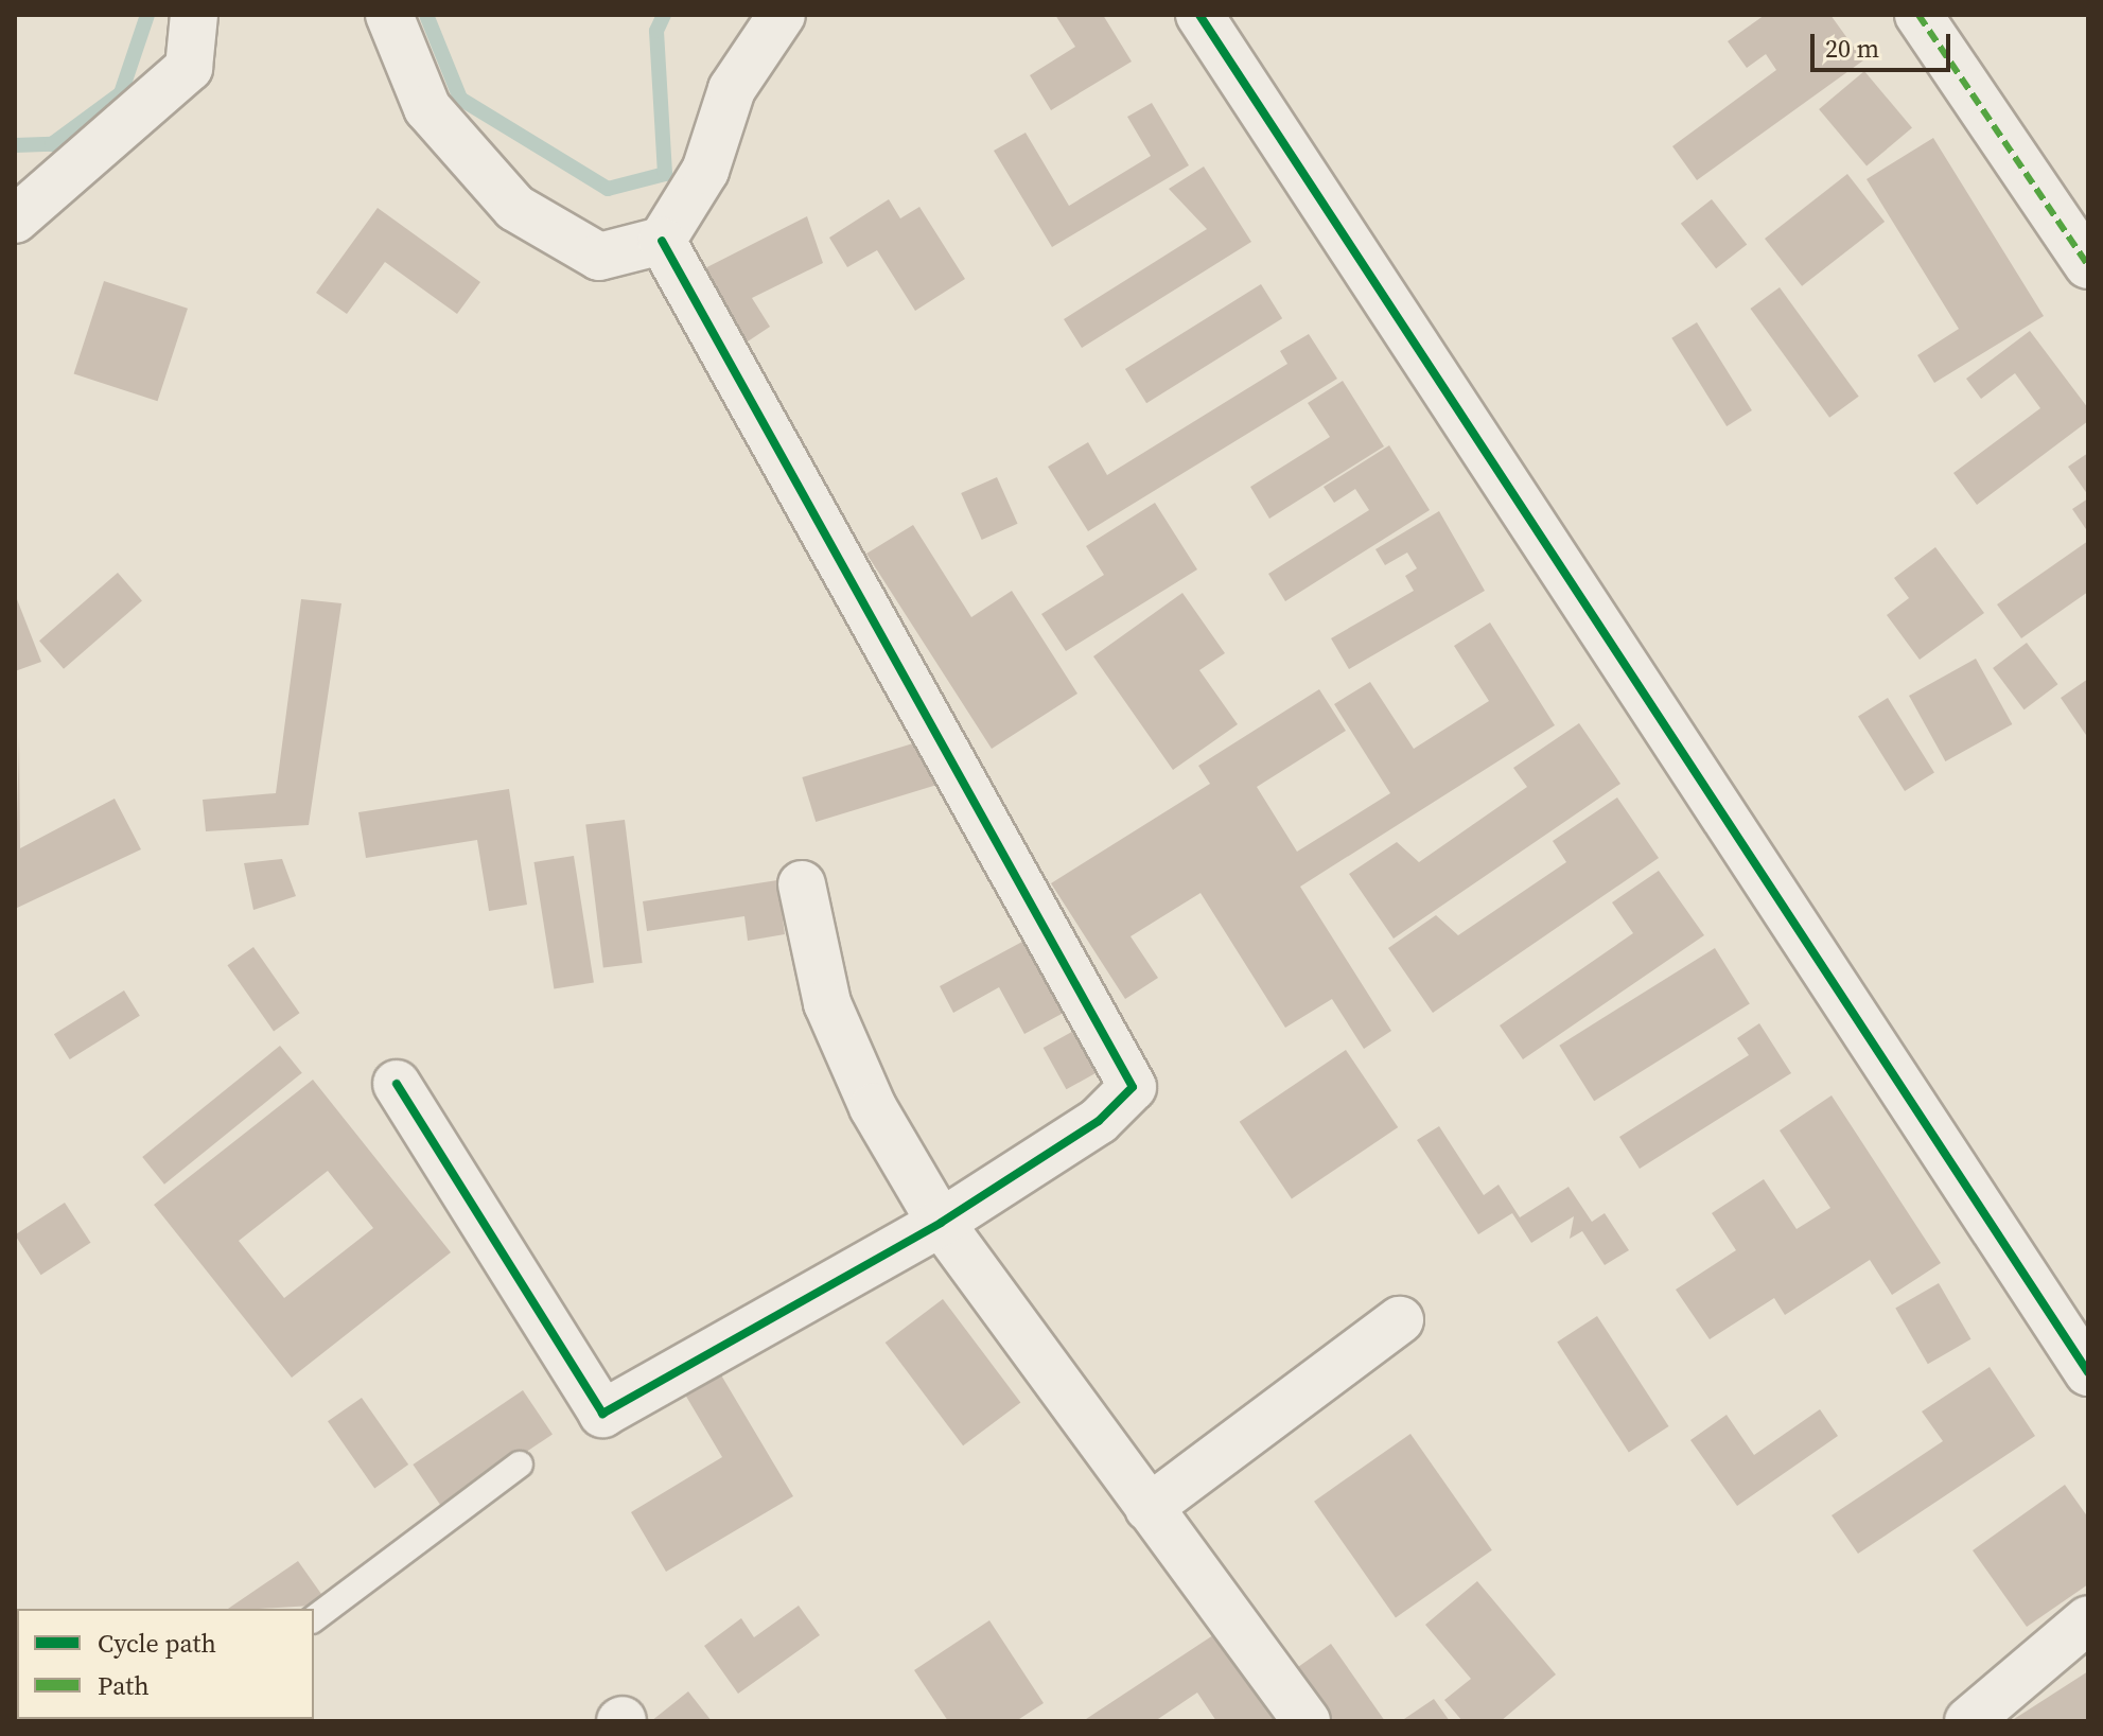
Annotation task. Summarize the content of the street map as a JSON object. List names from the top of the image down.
{
  "legend": ["Cycle path", "Path"],
  "scale_bar": "20 m"
}
